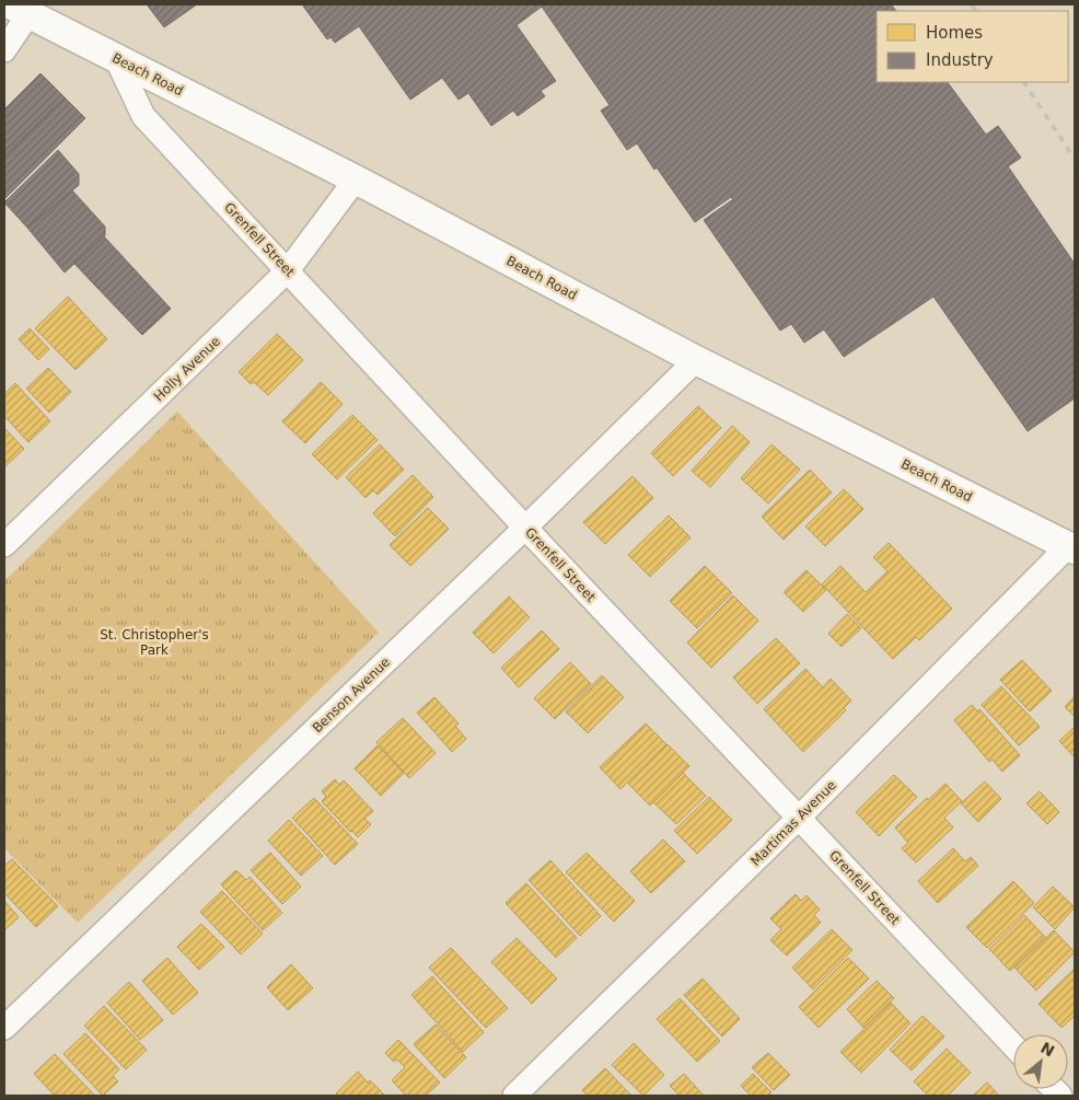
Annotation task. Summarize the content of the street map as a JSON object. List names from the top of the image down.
{
  "streets": {
    "street": [
      "Beach Road",
      "Grenfell Street",
      "Holly Avenue",
      "Benson Avenue",
      "Martimas Avenue"
    ]
  },
  "crossings": [
    ["Beach Road", "Grenfell Street"],
    ["Beach Road", "Holly Avenue"],
    ["Beach Road", "Benson Avenue"],
    ["Beach Road", "Martimas Avenue"],
    ["Grenfell Street", "Holly Avenue"],
    ["Grenfell Street", "Benson Avenue"],
    ["Grenfell Street", "Martimas Avenue"]
  ],
  "parks": ["St. Christopher's Park"],
  "legend": ["Homes", "Industry"],
  "north": "top right"
}
